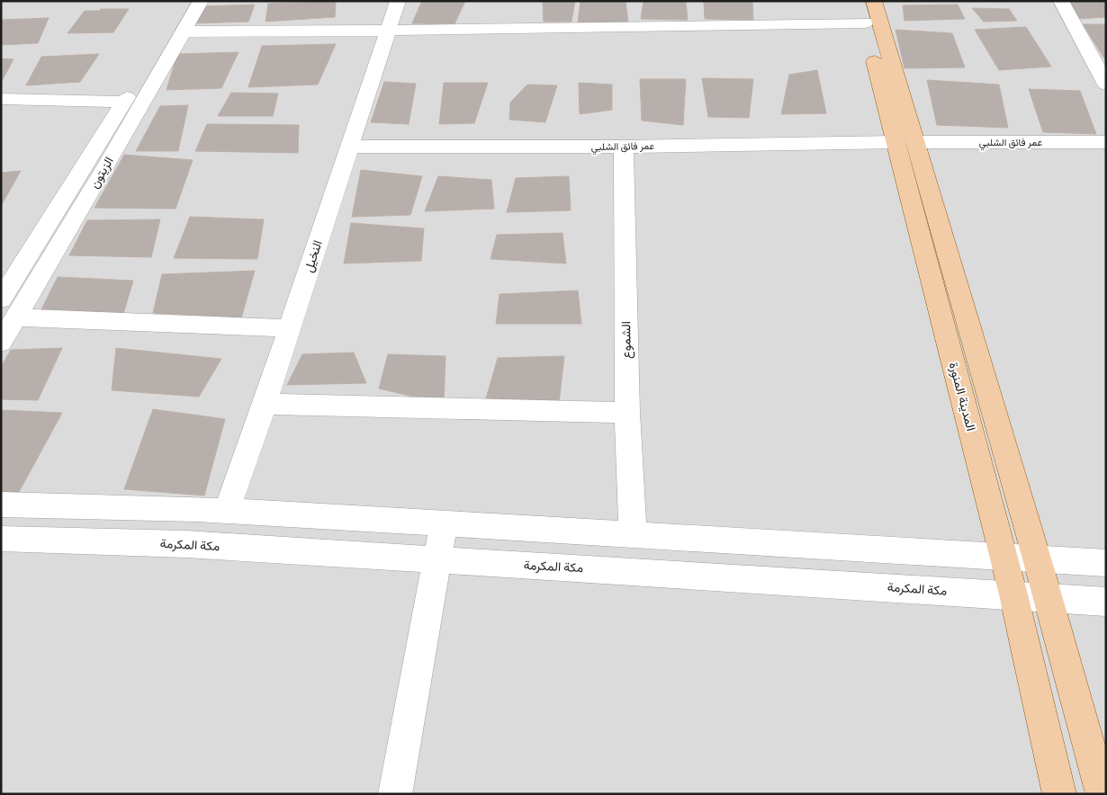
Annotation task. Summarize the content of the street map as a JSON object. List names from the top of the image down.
{
  "streets": {
    "main road": ["المدينة المنورة"],
    "street": [
      "عمر فائق الشلبي",
      "الزيتون",
      "النخيل",
      "الشموع",
      "مكة المكرمة"
    ]
  },
  "crossings": [
    ["عمر فائق الشلبي", "النخيل"],
    ["عمر فائق الشلبي", "الشموع"],
    ["عمر فائق الشلبي", "المدينة المنورة"],
    ["المدينة المنورة", "مكة المكرمة"]
  ]
}
